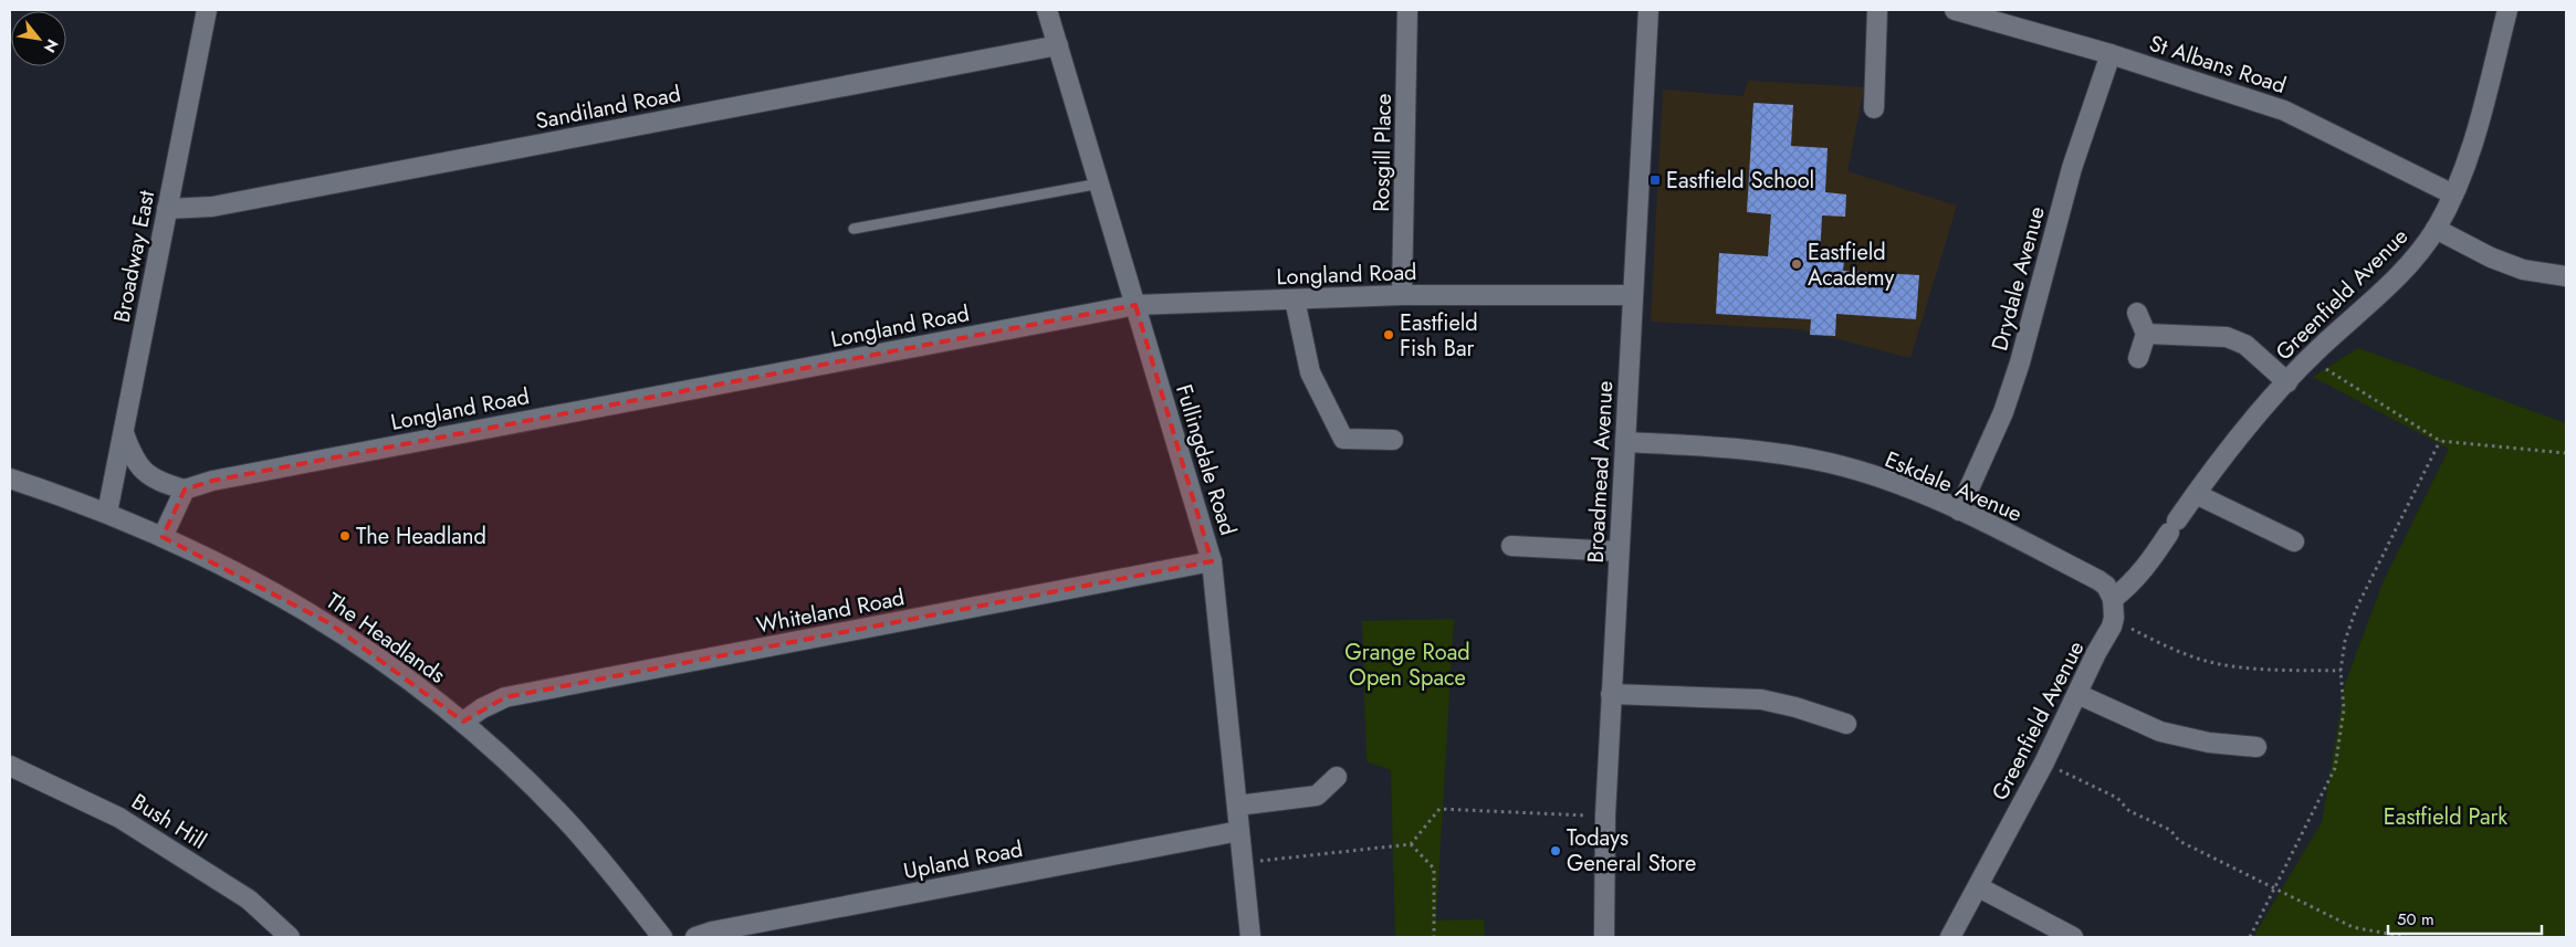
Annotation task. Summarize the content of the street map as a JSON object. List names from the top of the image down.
{
  "streets": {
    "street": [
      "St Albans Road",
      "Sandiland Road",
      "Rosgill Place",
      "Broadway East",
      "Longland Road",
      "Drydale Avenue",
      "Greenfield Avenue",
      "Fullingdale Road",
      "Broadmead Avenue",
      "Eskdale Avenue",
      "Whiteland Road",
      "The Headlands",
      "Bush Hill",
      "Upland Road"
    ]
  },
  "crossings": [
    ["St Albans Road", "Drydale Avenue"],
    ["St Albans Road", "Greenfield Avenue"],
    ["Sandiland Road", "Broadway East"],
    ["Sandiland Road", "Fullingdale Road"],
    ["Rosgill Place", "Longland Road"],
    ["Broadway East", "The Headlands"],
    ["Longland Road", "Fullingdale Road"],
    ["Longland Road", "Broadmead Avenue"],
    ["Drydale Avenue", "Eskdale Avenue"],
    ["Greenfield Avenue", "Eskdale Avenue"],
    ["Fullingdale Road", "Whiteland Road"],
    ["Fullingdale Road", "Upland Road"],
    ["Broadmead Avenue", "Eskdale Avenue"],
    ["Whiteland Road", "The Headlands"]
  ],
  "parks": ["Grange Road Open Space", "Eastfield Park"],
  "places": {
    "transit": ["Eastfield School"],
    "other": [
      "Eastfield Academy",
      "Eastfield Fish Bar",
      "The Headland",
      "Todays General Store"
    ]
  },
  "scale_bar": "50 m",
  "north": "bottom right"
}
